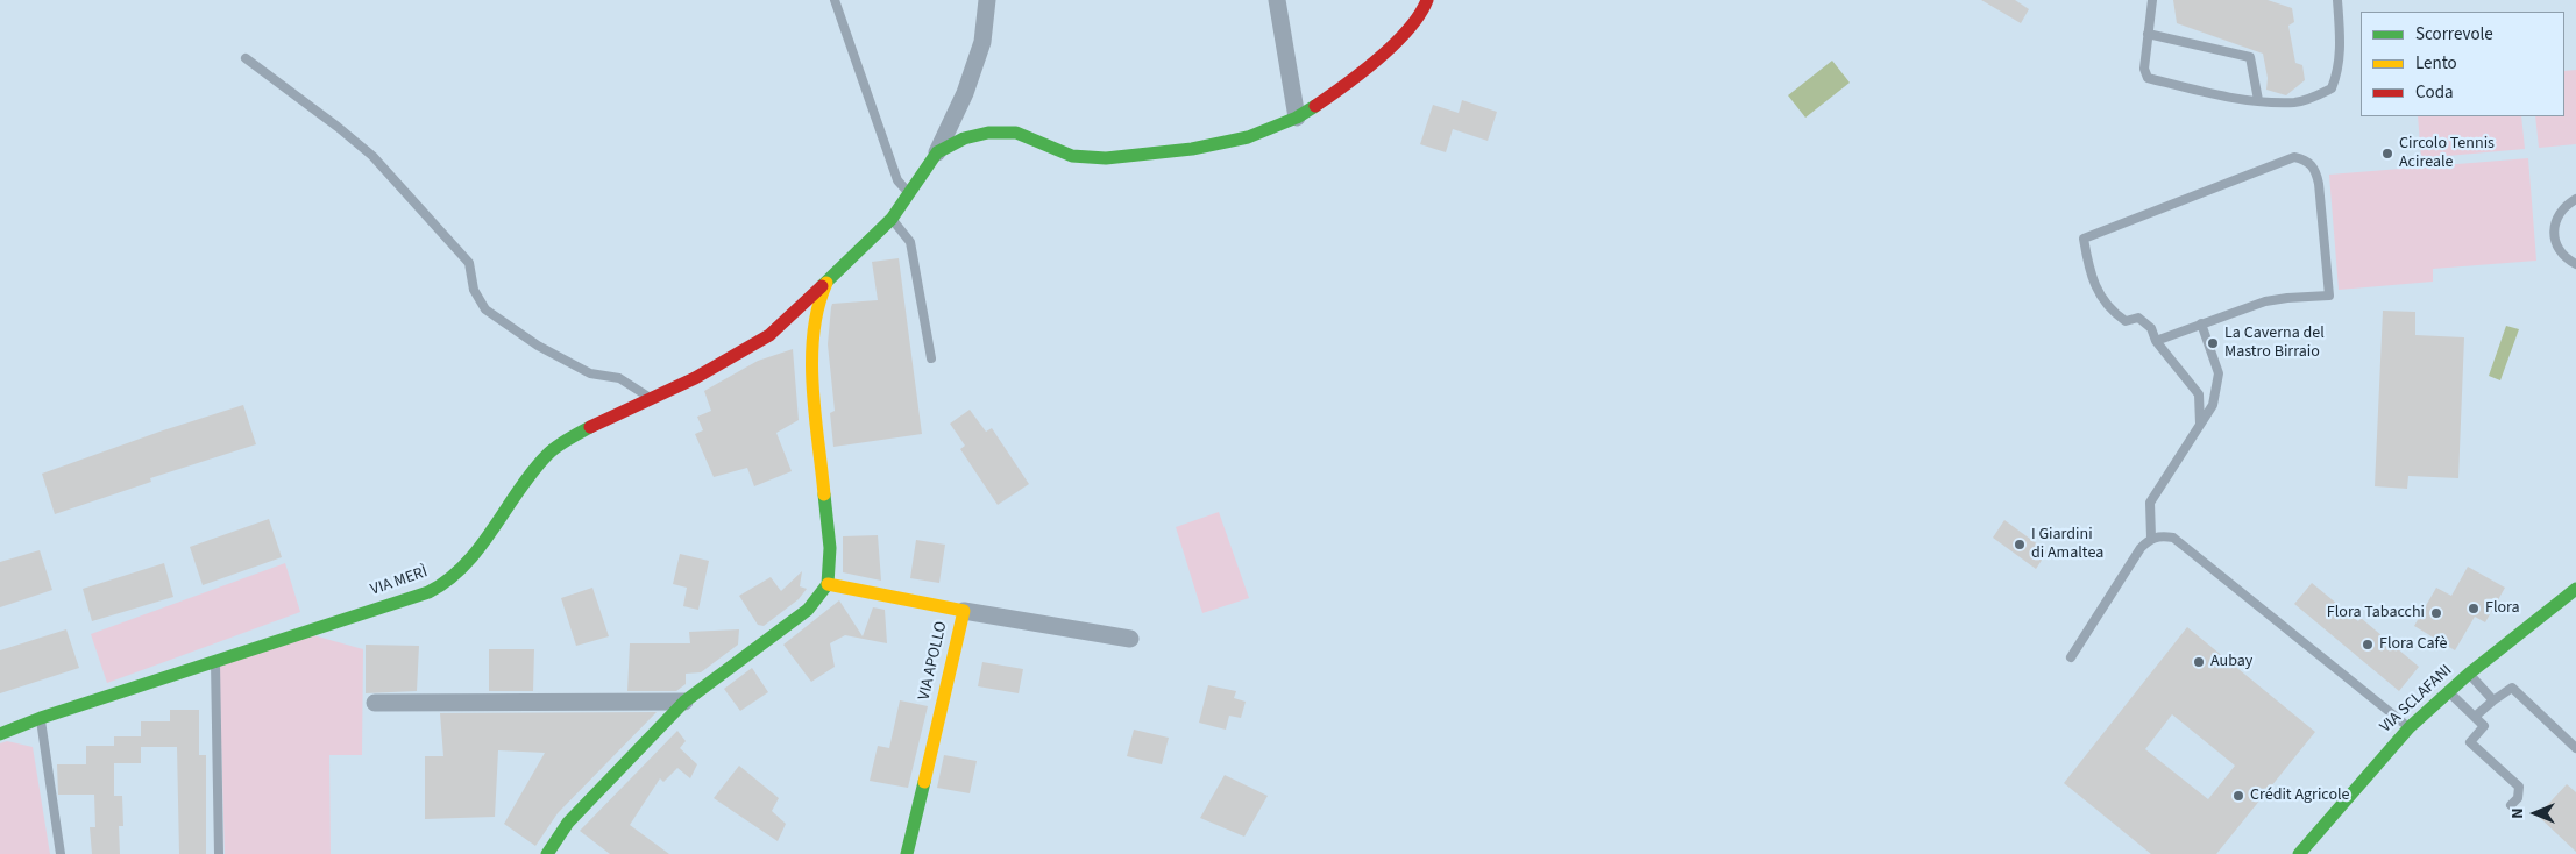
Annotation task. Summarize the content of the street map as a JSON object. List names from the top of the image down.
{
  "streets": {
    "street": ["VIA MERÌ", "VIA APOLLO", "VIA SCLAFANI"]
  },
  "places": [
    "Circolo Tennis Acireale",
    "La Caverna del Mastro Birraio",
    "I Giardini di Amaltea",
    "Flora",
    "Flora Tabacchi",
    "Flora Cafè",
    "Aubay",
    "Crédit Agricole"
  ],
  "legend": ["Scorrevole", "Lento", "Coda"],
  "north": "left"
}
